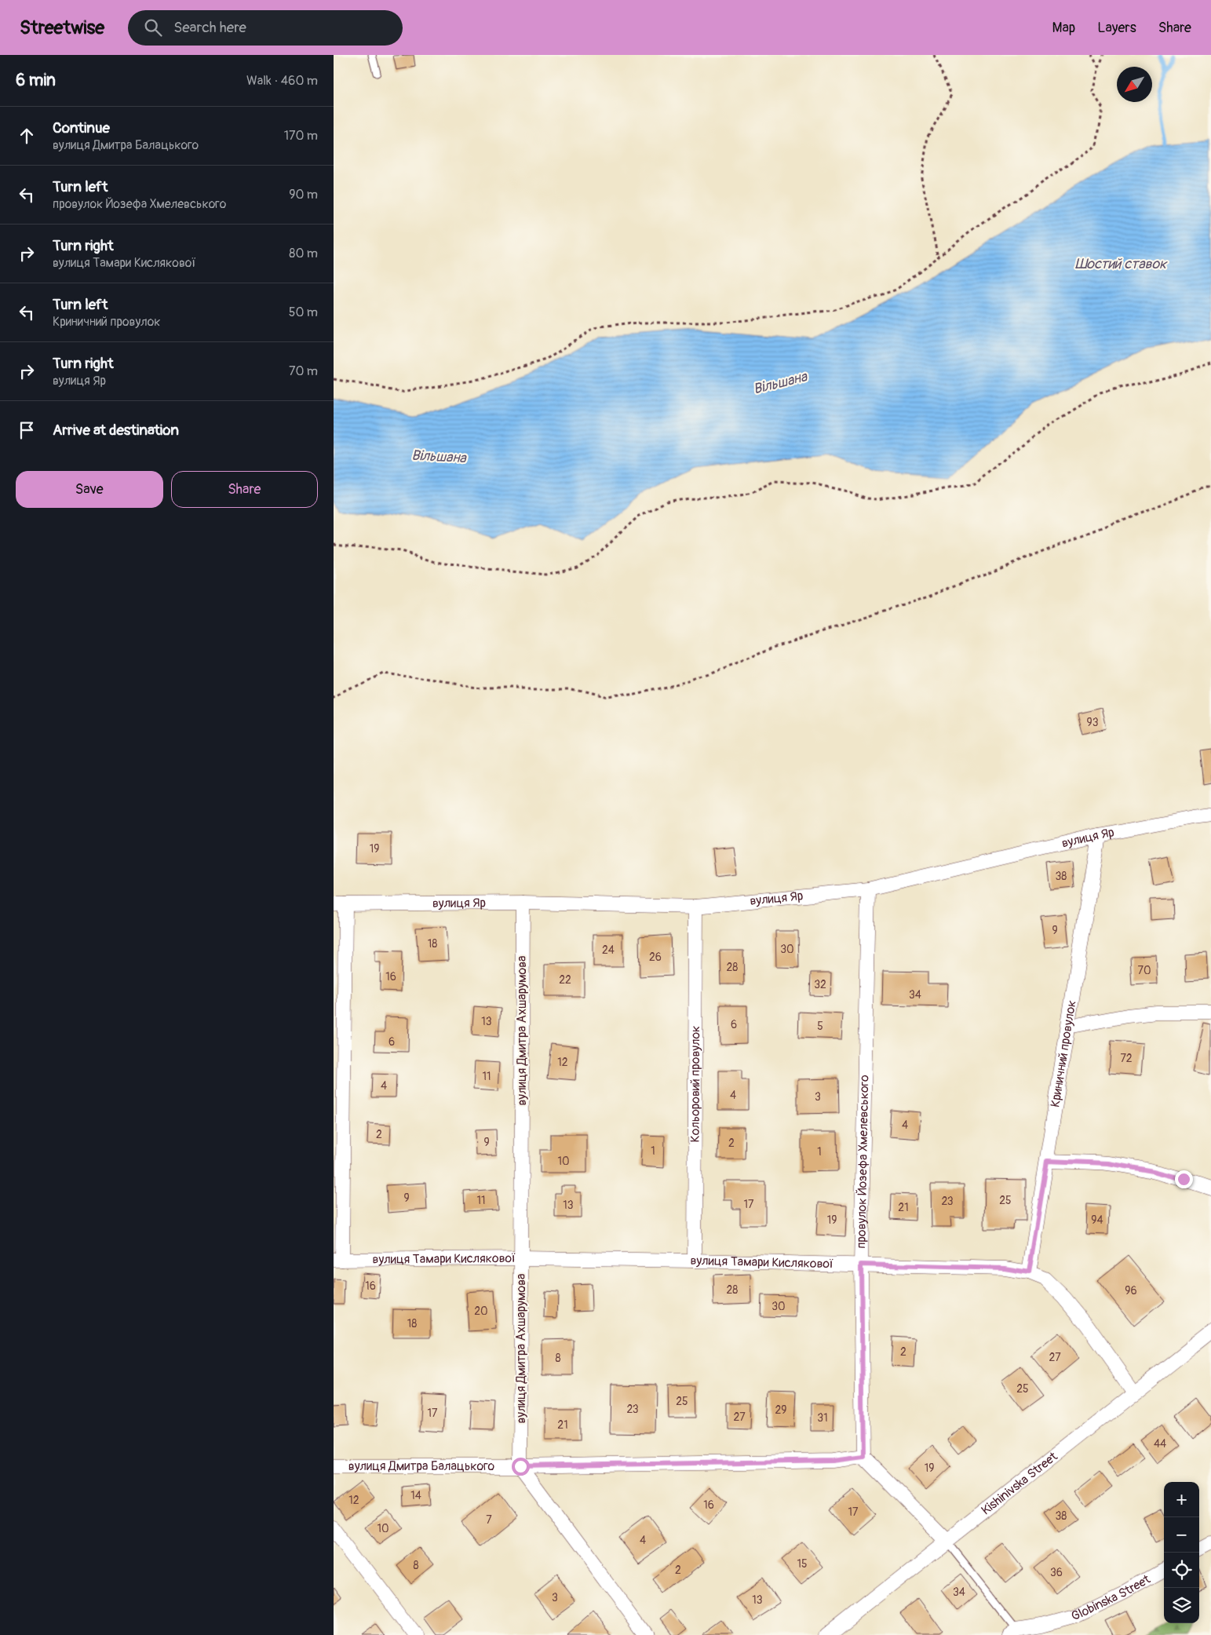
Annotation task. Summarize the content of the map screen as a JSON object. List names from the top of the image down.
{
  "streets": {
    "street": [
      "вулиця Яр",
      "вулиця Дмитра Ахшарумова",
      "Криничний провулок",
      "Кольоровий провулок",
      "провулок Йозефа Хмелевського",
      "вулиця Тамари Кислякової",
      "вулиця Дмитра Балацького",
      "Kishinivska Street",
      "Globinska Street"
    ]
  },
  "crossings": [
    ["вулиця Яр", "вулиця Дмитра Ахшарумова"],
    ["вулиця Яр", "Криничний провулок"],
    ["вулиця Яр", "Кольоровий провулок"],
    ["вулиця Яр", "провулок Йозефа Хмелевського"],
    ["вулиця Дмитра Ахшарумова", "вулиця Тамари Кислякової"],
    ["вулиця Дмитра Ахшарумова", "вулиця Дмитра Балацького"],
    ["Криничний провулок", "вулиця Тамари Кислякової"],
    ["Кольоровий провулок", "вулиця Тамари Кислякової"],
    ["провулок Йозефа Хмелевського", "вулиця Тамари Кислякової"],
    ["провулок Йозефа Хмелевського", "вулиця Дмитра Балацького"],
    ["вулиця Тамари Кислякової", "Kishinivska Street"]
  ],
  "water": ["Шостий ставок", "Вільшана"],
  "house_numbers": [
    "93",
    "19",
    "38",
    "9",
    "18",
    "30",
    "24",
    "26",
    "28",
    "70",
    "16",
    "22",
    "32",
    "34",
    "13",
    "6",
    "5",
    "6",
    "72",
    "12",
    "11",
    "4",
    "4",
    "3",
    "4",
    "2",
    "9",
    "2",
    "1",
    "1",
    "10",
    "9",
    "11",
    "25",
    "23",
    "17",
    "13",
    "21",
    "19",
    "94",
    "16",
    "28",
    "96",
    "30",
    "20",
    "18",
    "2",
    "27",
    "8",
    "25",
    "25",
    "23",
    "29",
    "17",
    "27",
    "31",
    "21",
    "44",
    "19",
    "14",
    "12",
    "16",
    "17",
    "38",
    "7",
    "10",
    "4",
    "15",
    "8",
    "2",
    "36",
    "34",
    "3",
    "13"
  ],
  "north": "bottom left",
  "page": {
    "header": "Streetwise",
    "search": "Search here",
    "nav": ["Map", "Layers", "Share"],
    "heading": ["6 min", "Walk · 460 m"],
    "list": [
      ["Continue", "вулиця Дмитра Балацького", "170 m"],
      ["Turn left", "провулок Йозефа Хмелевського", "90 m"],
      ["Turn right", "вулиця Тамари Кислякової", "80 m"],
      ["Turn left", "Криничний провулок", "50 m"],
      ["Turn right", "вулиця Яр", "70 m"],
      "Arrive at destination"
    ],
    "buttons": ["Save", "Share"],
    "map_buttons": ["+", "−"]
  }
}
